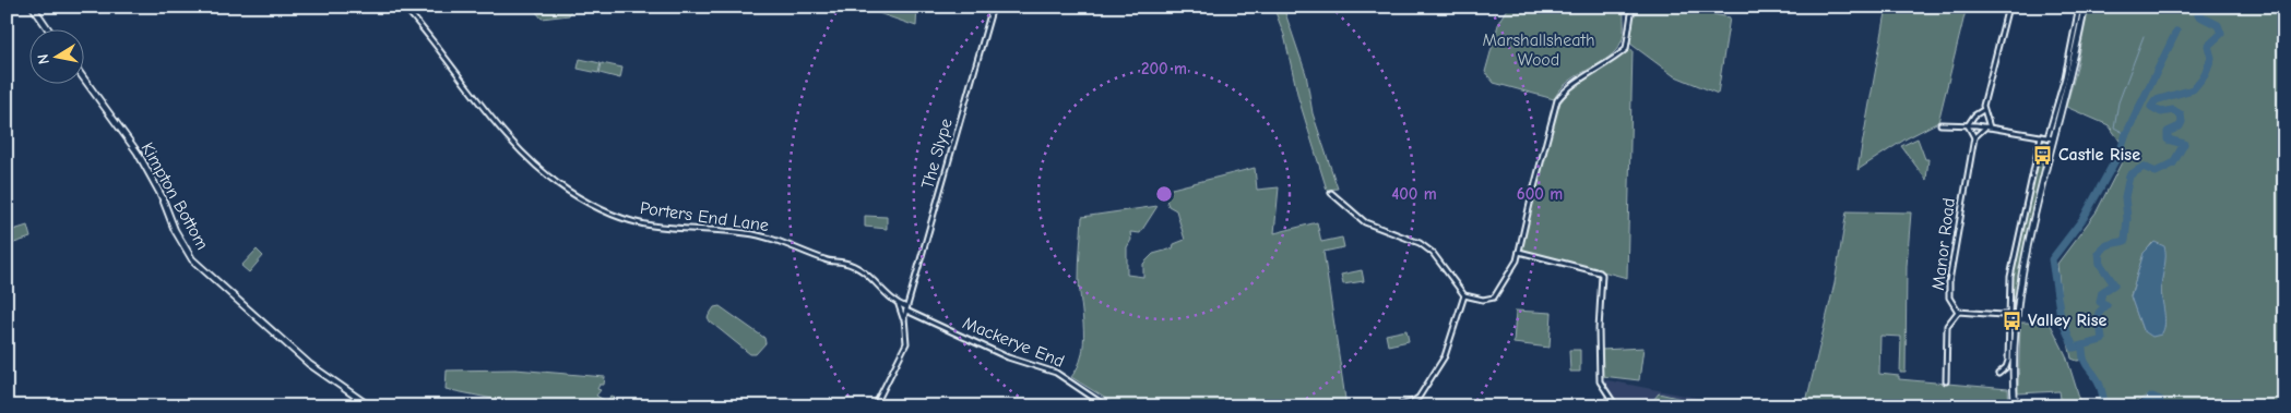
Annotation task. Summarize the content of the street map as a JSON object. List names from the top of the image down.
{
  "streets": {
    "main road": ["Kimpton Bottom"],
    "street": [
      "The Slype",
      "Porters End Lane",
      "Manor Road",
      "Mackerye End"
    ]
  },
  "crossings": [
    ["The Slype", "Porters End Lane"],
    ["The Slype", "Mackerye End"],
    ["Porters End Lane", "Mackerye End"]
  ],
  "parks": ["Marshallsheath Wood"],
  "places": {
    "bus stop": ["Castle Rise", "Valley Rise"]
  },
  "north": "left",
  "rings": ["200 m", "400 m", "600 m"]
}
